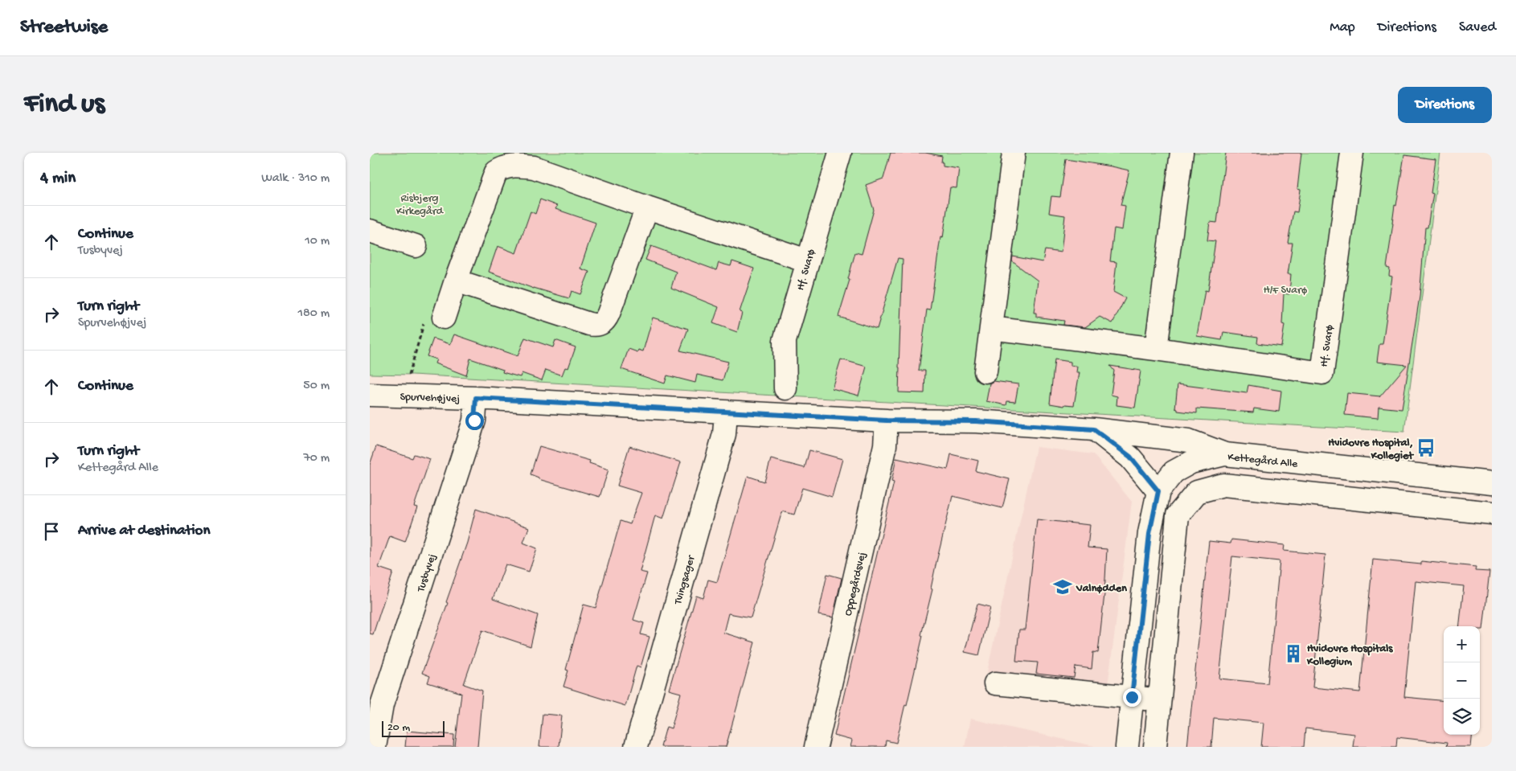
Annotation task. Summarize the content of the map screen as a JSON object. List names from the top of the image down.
{
  "streets": {
    "street": [
      "Hf. Svarø",
      "Spurvehøjvej",
      "Kettegård Alle",
      "Tusbyvej",
      "Tvingsager",
      "Oppegårdsvej"
    ]
  },
  "crossings": [
    ["Spurvehøjvej", "Kettegård Alle"],
    ["Spurvehøjvej", "Tusbyvej"],
    ["Spurvehøjvej", "Tvingsager"],
    ["Spurvehøjvej", "Oppegårdsvej"]
  ],
  "parks": ["Risbjerg Kirkegård", "H/F Svarø"],
  "places": {
    "bus stop": ["Hvidovre Hospital, Kollegiet"],
    "school or university": ["Valnødden"],
    "building": ["Hvidovre Hospitals Kollegium"]
  },
  "scale_bar": "20 m",
  "page": {
    "header": "Streetwise",
    "nav": ["Map", "Directions", "Saved"],
    "buttons": "Directions",
    "title": "Find us",
    "heading": ["4 min", "Walk · 310 m"],
    "list": [
      ["Continue", "Tusbyvej", "10 m"],
      ["Turn right", "Spurvehøjvej", "180 m"],
      ["Continue", "50 m"],
      ["Turn right", "Kettegård Alle", "70 m"],
      "Arrive at destination"
    ],
    "map_buttons": ["+", "−"],
    "scale": "20 m"
  }
}
